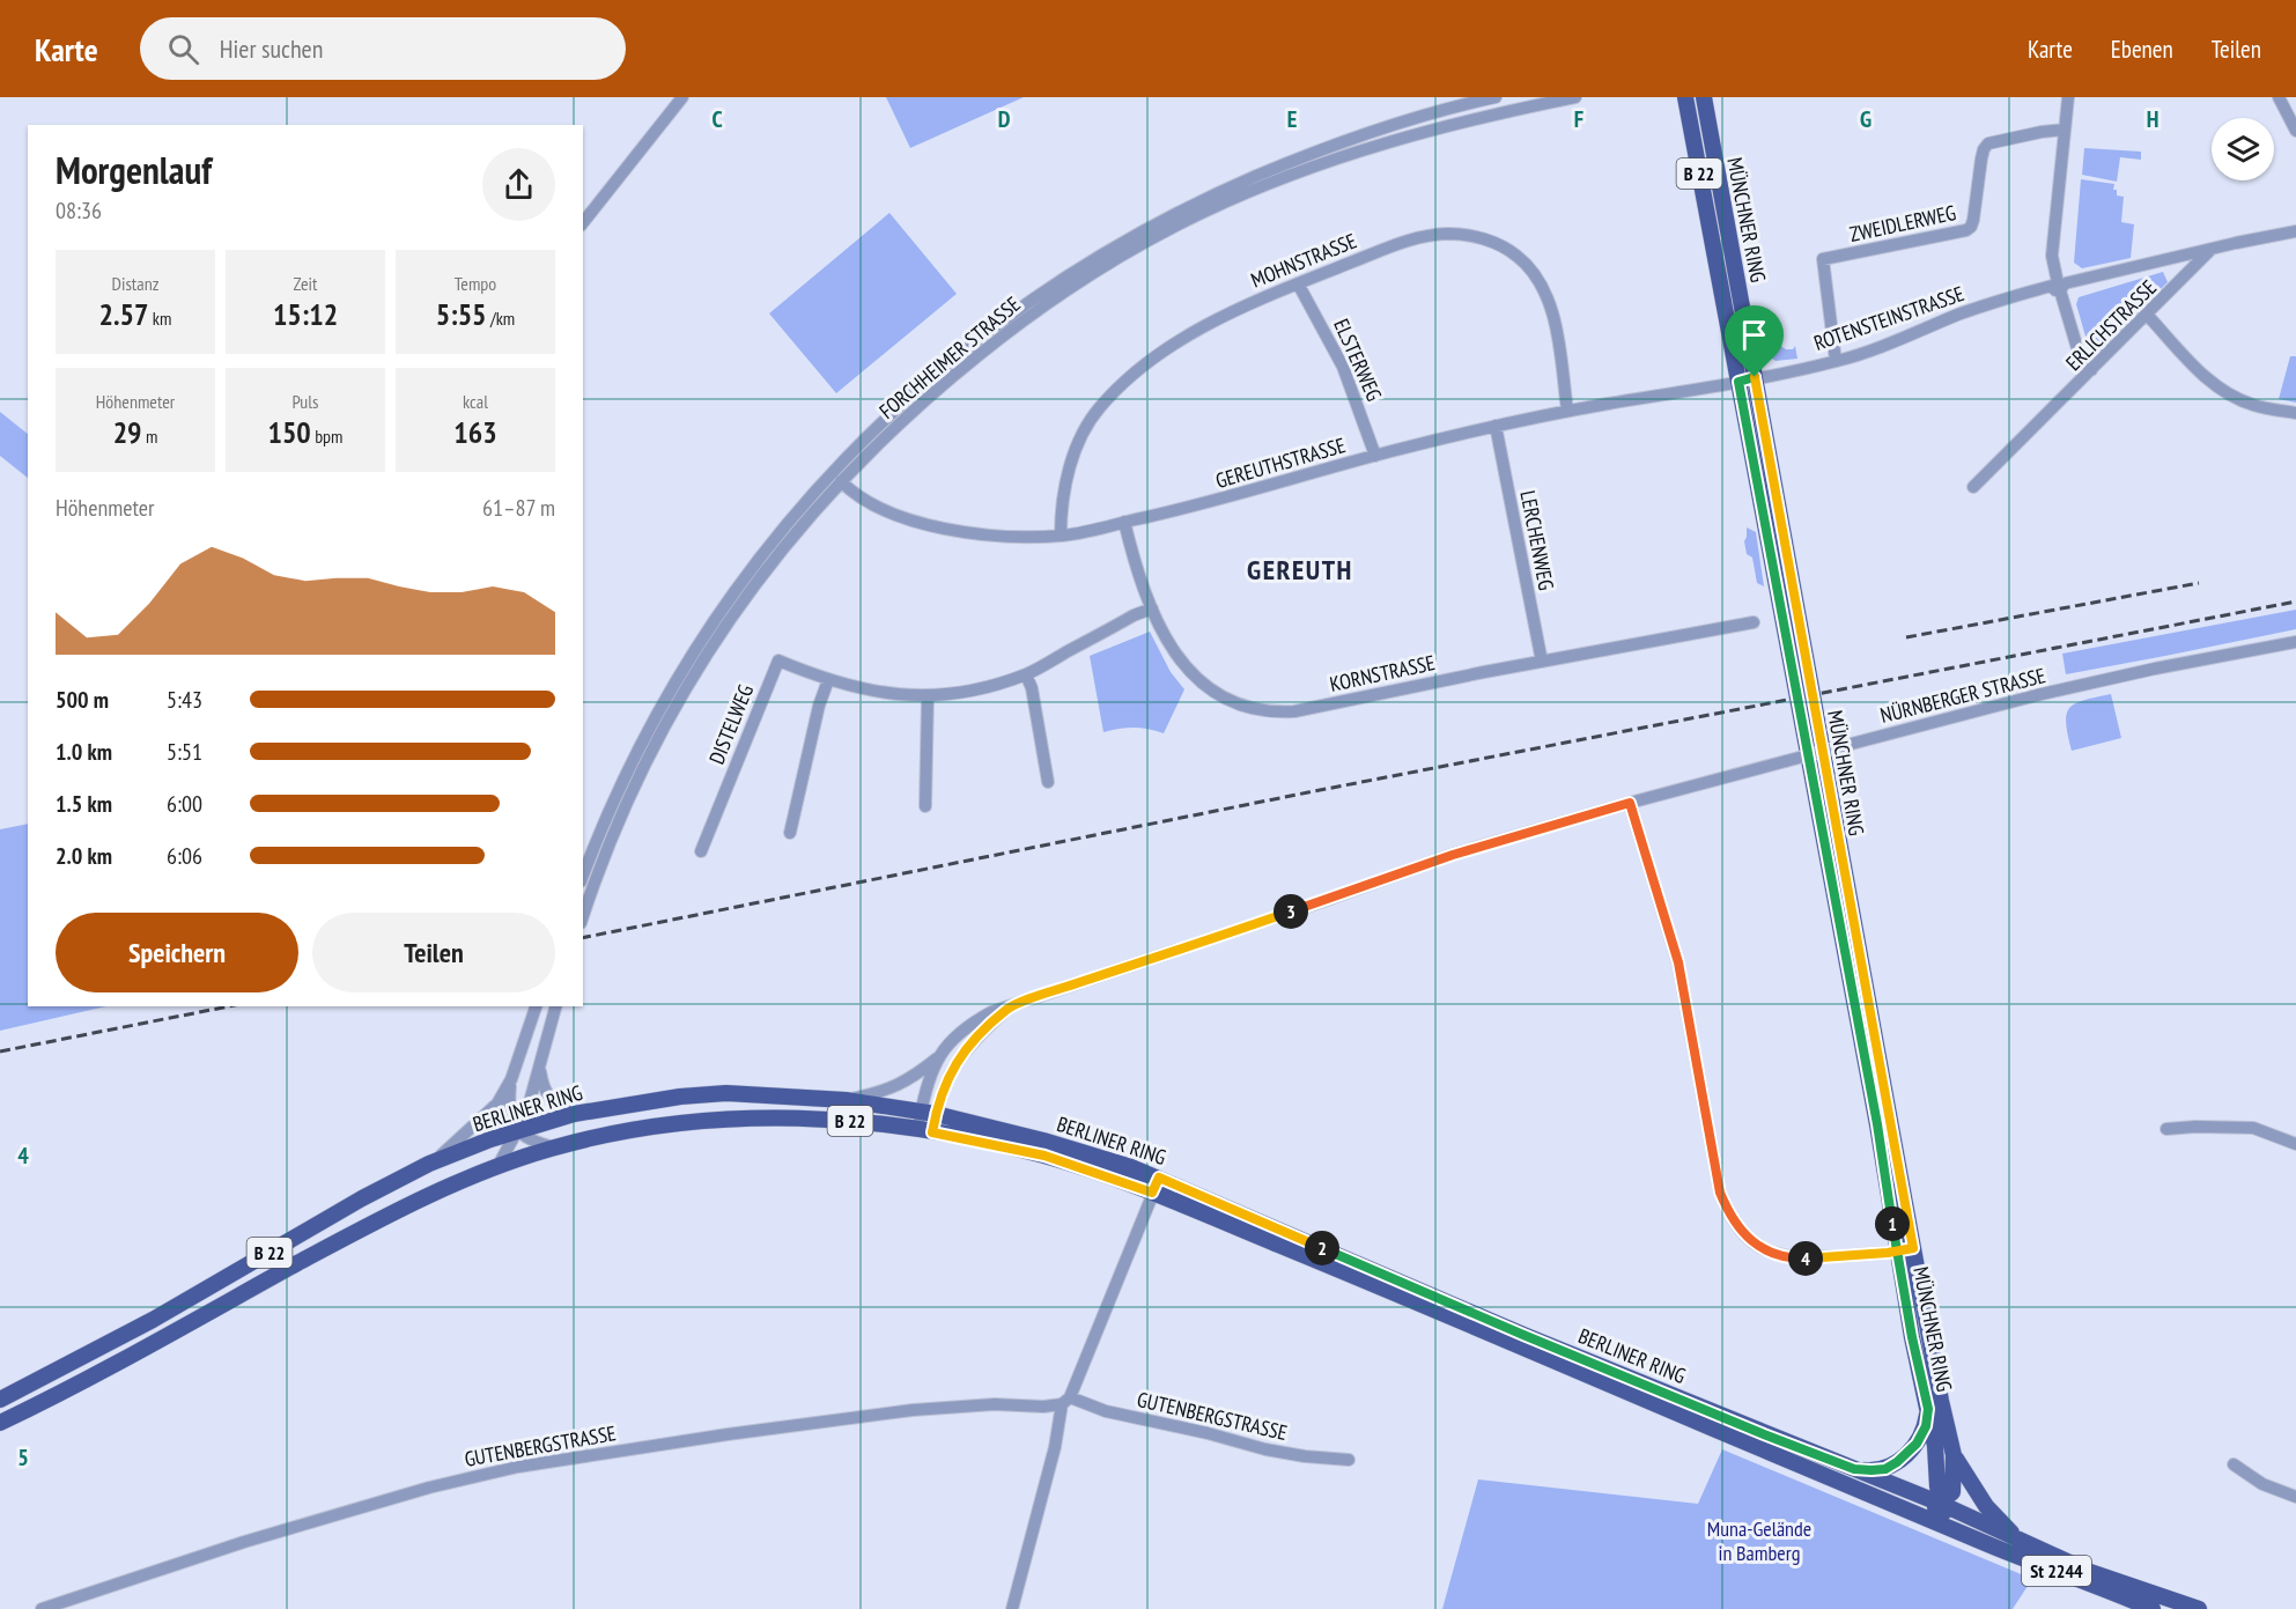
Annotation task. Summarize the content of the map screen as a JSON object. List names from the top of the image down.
{
  "streets": {
    "main road": [
      "B 22",
      "MÜNCHNER RING",
      "BERLINER RING",
      "St 2244"
    ],
    "street": [
      "ZWEIDLERWEG",
      "MOHNSTRASSE",
      "ROTENSTEINSTRASSE",
      "ERLICHSTRASSE",
      "FORCHHEIMER STRASSE",
      "ELSTERWEG",
      "GEREUTHSTRASSE",
      "LERCHENWEG",
      "KORNSTRASSE",
      "NÜRNBERGER STRASSE",
      "DISTELWEG",
      "GUTENBERGSTRASSE"
    ]
  },
  "crossings": [
    ["B 22", "MÜNCHNER RING"],
    ["B 22", "BERLINER RING"],
    ["MÜNCHNER RING", "ROTENSTEINSTRASSE"],
    ["MÜNCHNER RING", "GEREUTHSTRASSE"],
    ["MÜNCHNER RING", "BERLINER RING"],
    ["ZWEIDLERWEG", "ROTENSTEINSTRASSE"],
    ["MOHNSTRASSE", "ELSTERWEG"],
    ["MOHNSTRASSE", "GEREUTHSTRASSE"],
    ["ROTENSTEINSTRASSE", "ERLICHSTRASSE"],
    ["ROTENSTEINSTRASSE", "GEREUTHSTRASSE"],
    ["FORCHHEIMER STRASSE", "GEREUTHSTRASSE"],
    ["ELSTERWEG", "GEREUTHSTRASSE"],
    ["GEREUTHSTRASSE", "LERCHENWEG"],
    ["GEREUTHSTRASSE", "KORNSTRASSE"],
    ["LERCHENWEG", "KORNSTRASSE"],
    ["KORNSTRASSE", "DISTELWEG"],
    ["NÜRNBERGER STRASSE", "BERLINER RING"]
  ],
  "districts": ["GEREUTH"],
  "parks": ["Muna-Gelände in Bamberg"],
  "page": {
    "header": "Karte",
    "search": "Hier suchen",
    "nav": ["Karte", "Ebenen", "Teilen"],
    "heading": ["Morgenlauf", "08:36"],
    "stats": [
      ["Distanz", "2.57 km"],
      ["Zeit", "15:12"],
      ["Tempo", "5:55 /km"],
      ["Höhenmeter", "29 m"],
      ["Puls", "150 bpm"],
      ["kcal", "163"]
    ],
    "chart": ["Höhenmeter", "61–87 m"],
    "list": [
      {
        "name": "500 m",
        "note": "5:43"
      },
      {
        "name": "1.0 km",
        "note": "5:51"
      },
      {
        "name": "1.5 km",
        "note": "6:00"
      },
      {
        "name": "2.0 km",
        "note": "6:06"
      }
    ],
    "pins": [
      "3",
      "1",
      "2",
      "4"
    ],
    "buttons": ["Speichern", "Teilen"]
  },
  "grid": {
    "columns": [
      "C",
      "D",
      "E",
      "F",
      "G",
      "H"
    ],
    "rows": ["4", "5"]
  }
}
